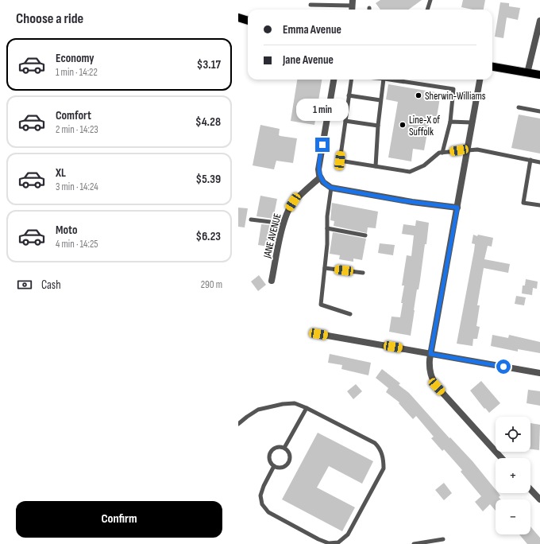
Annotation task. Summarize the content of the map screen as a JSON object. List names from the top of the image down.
{
  "streets": {
    "street": ["JANE AVENUE"]
  },
  "places": ["Sherwin-Williams", "Line-X of Suffolk"],
  "page": {
    "heading": "Choose a ride",
    "banner": ["Emma Avenue", "Jane Avenue"],
    "list": [
      {
        "name": "Economy",
        "note": "1 min · 14:22",
        "value": "$3.17"
      },
      {
        "name": "Comfort",
        "note": "2 min · 14:23",
        "value": "$4.28"
      },
      {
        "name": "XL",
        "note": "3 min · 14:24",
        "value": "$5.39"
      },
      {
        "name": "Moto",
        "note": "4 min · 14:25",
        "value": "$6.23"
      }
    ],
    "bubble": "1 min",
    "pay": ["Cash", "290 m"],
    "map_buttons": ["+", "−"],
    "buttons": "Confirm"
  }
}
